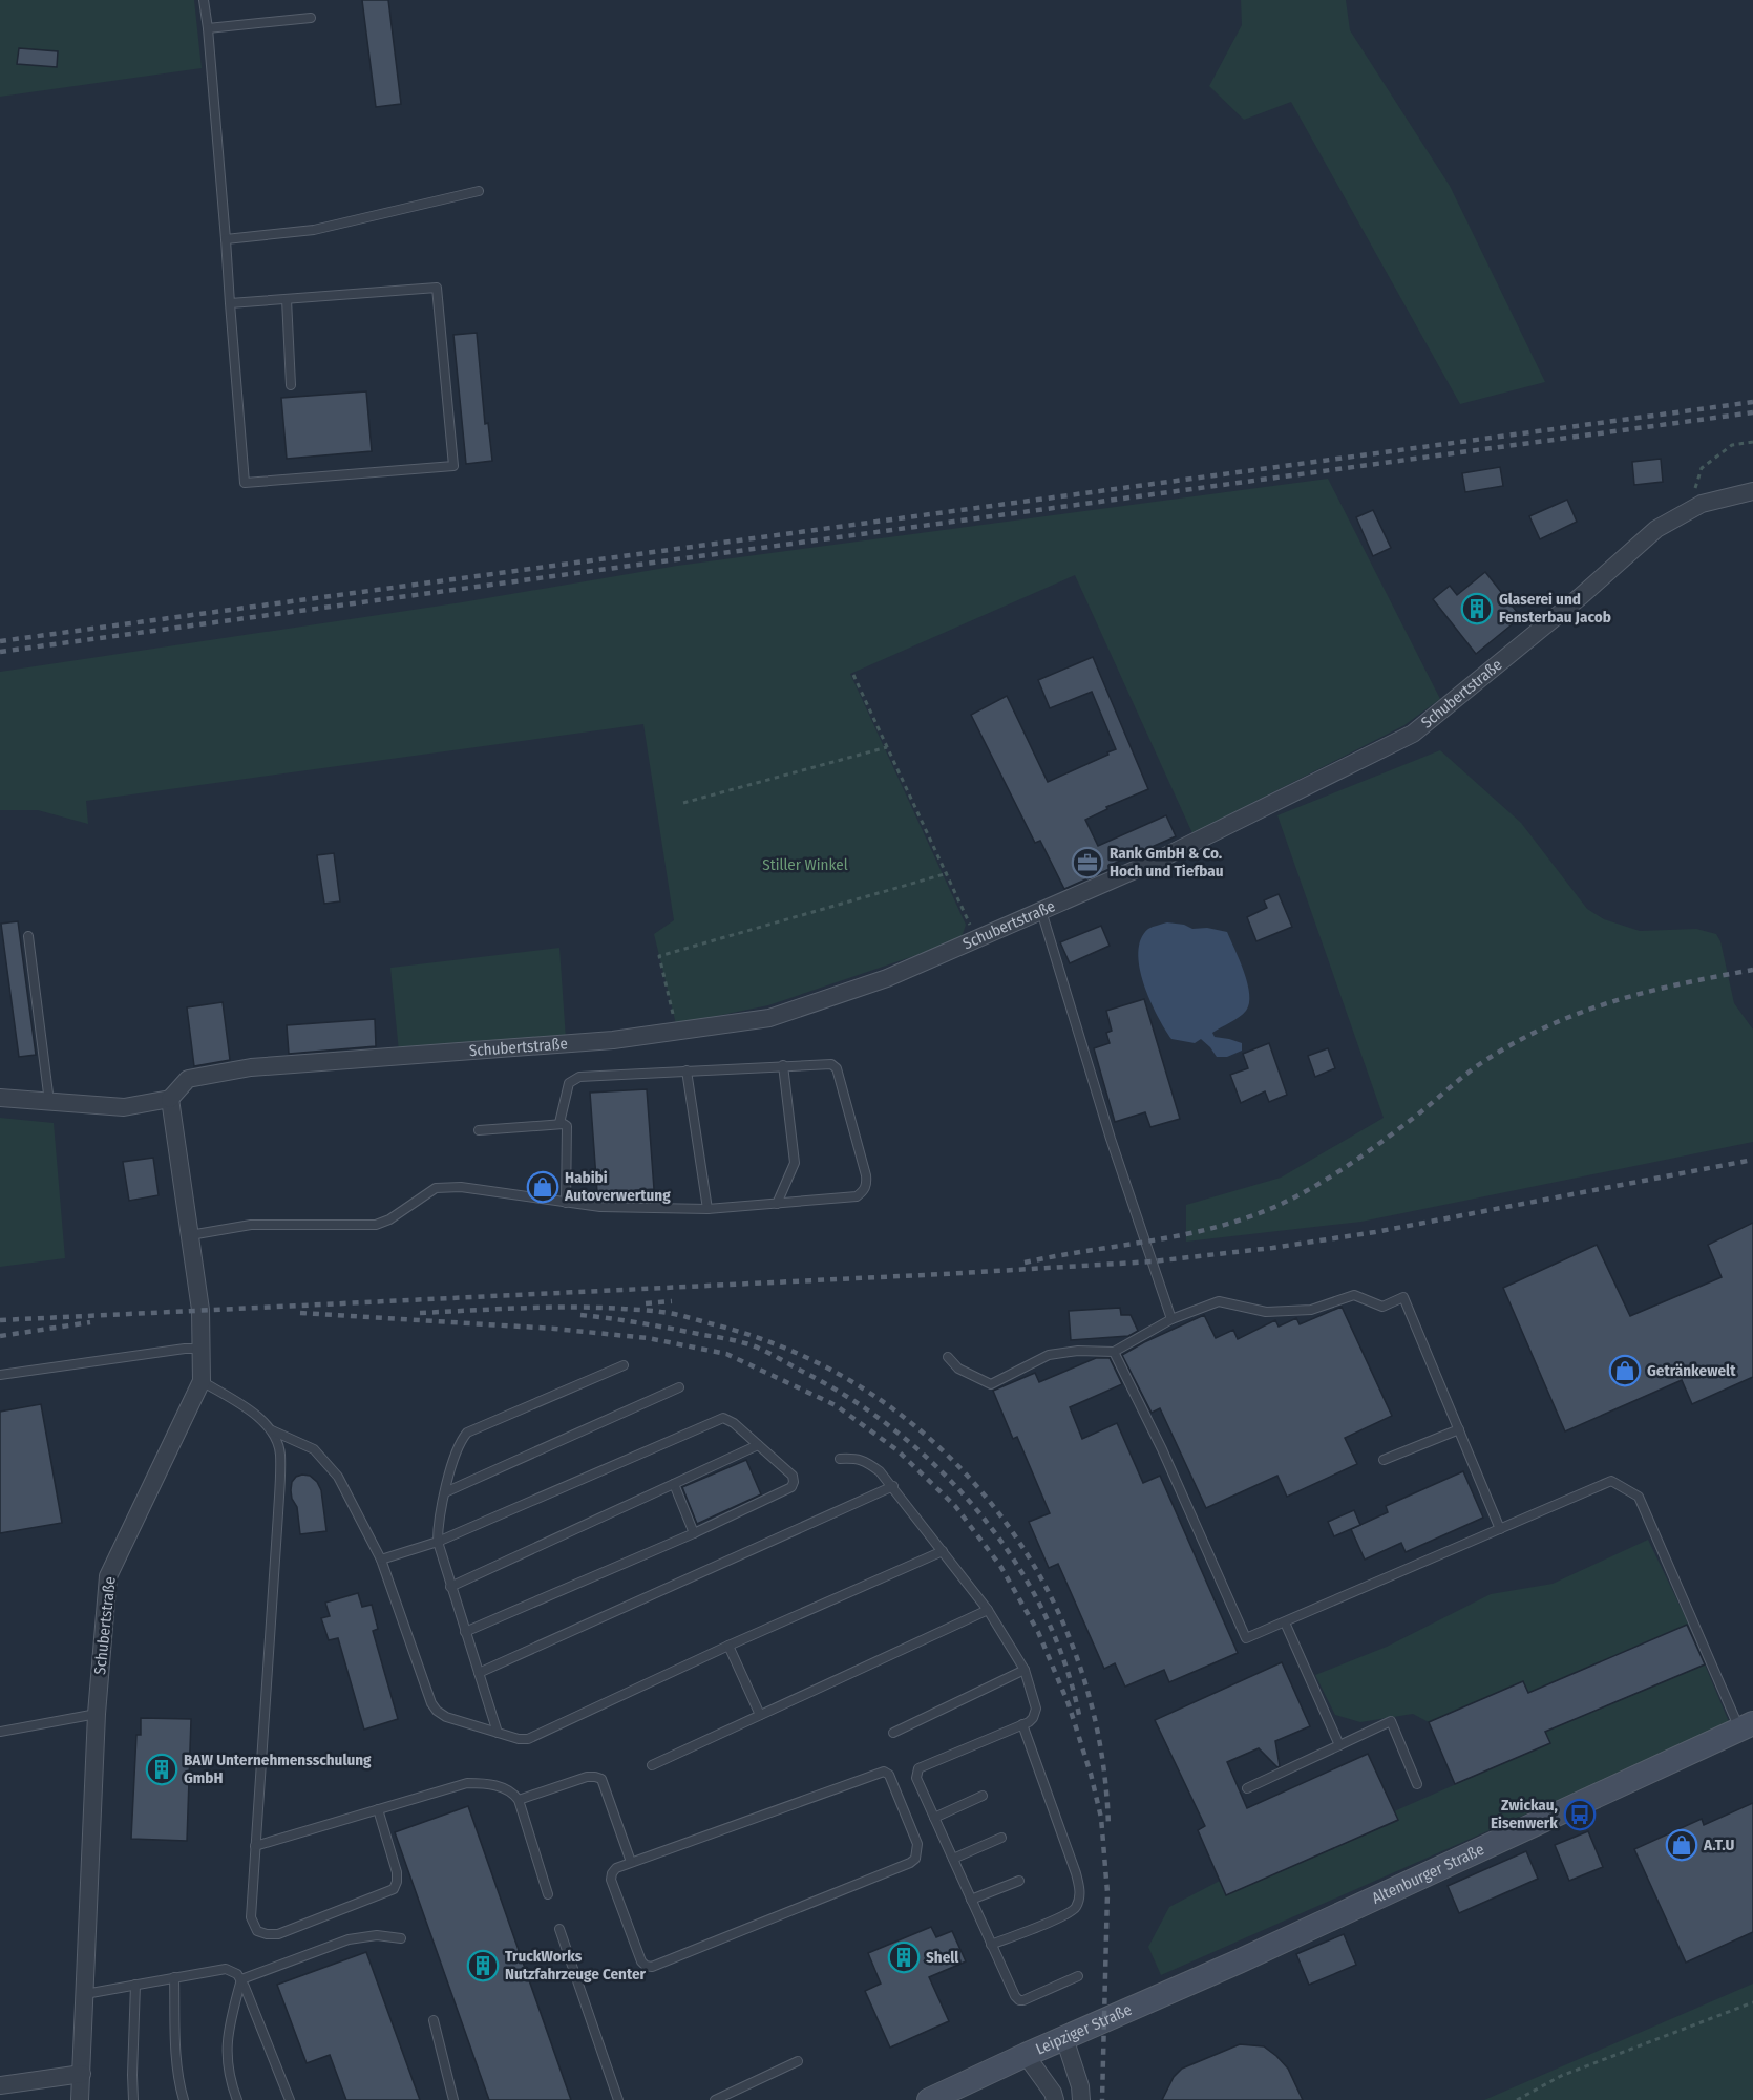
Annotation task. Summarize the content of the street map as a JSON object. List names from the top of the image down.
{
  "streets": {
    "street": ["Schubertstraße", "Altenburger Straße", "Leipziger Straße"]
  },
  "crossings": [
    ["Altenburger Straße", "Leipziger Straße"]
  ],
  "parks": ["Stiller Winkel"],
  "places": {
    "building": [
      "Glaserei und Fensterbau Jacob",
      "BAW Unternehmensschulung GmbH",
      "Shell",
      "TruckWorks Nutzfahrzeuge Center"
    ],
    "office": ["Rank GmbH & Co. Hoch und Tiefbau"],
    "shop": ["Habibi Autoverwertung", "Getränkewelt", "A.T.U"],
    "bus stop": ["Zwickau, Eisenwerk"]
  }
}
